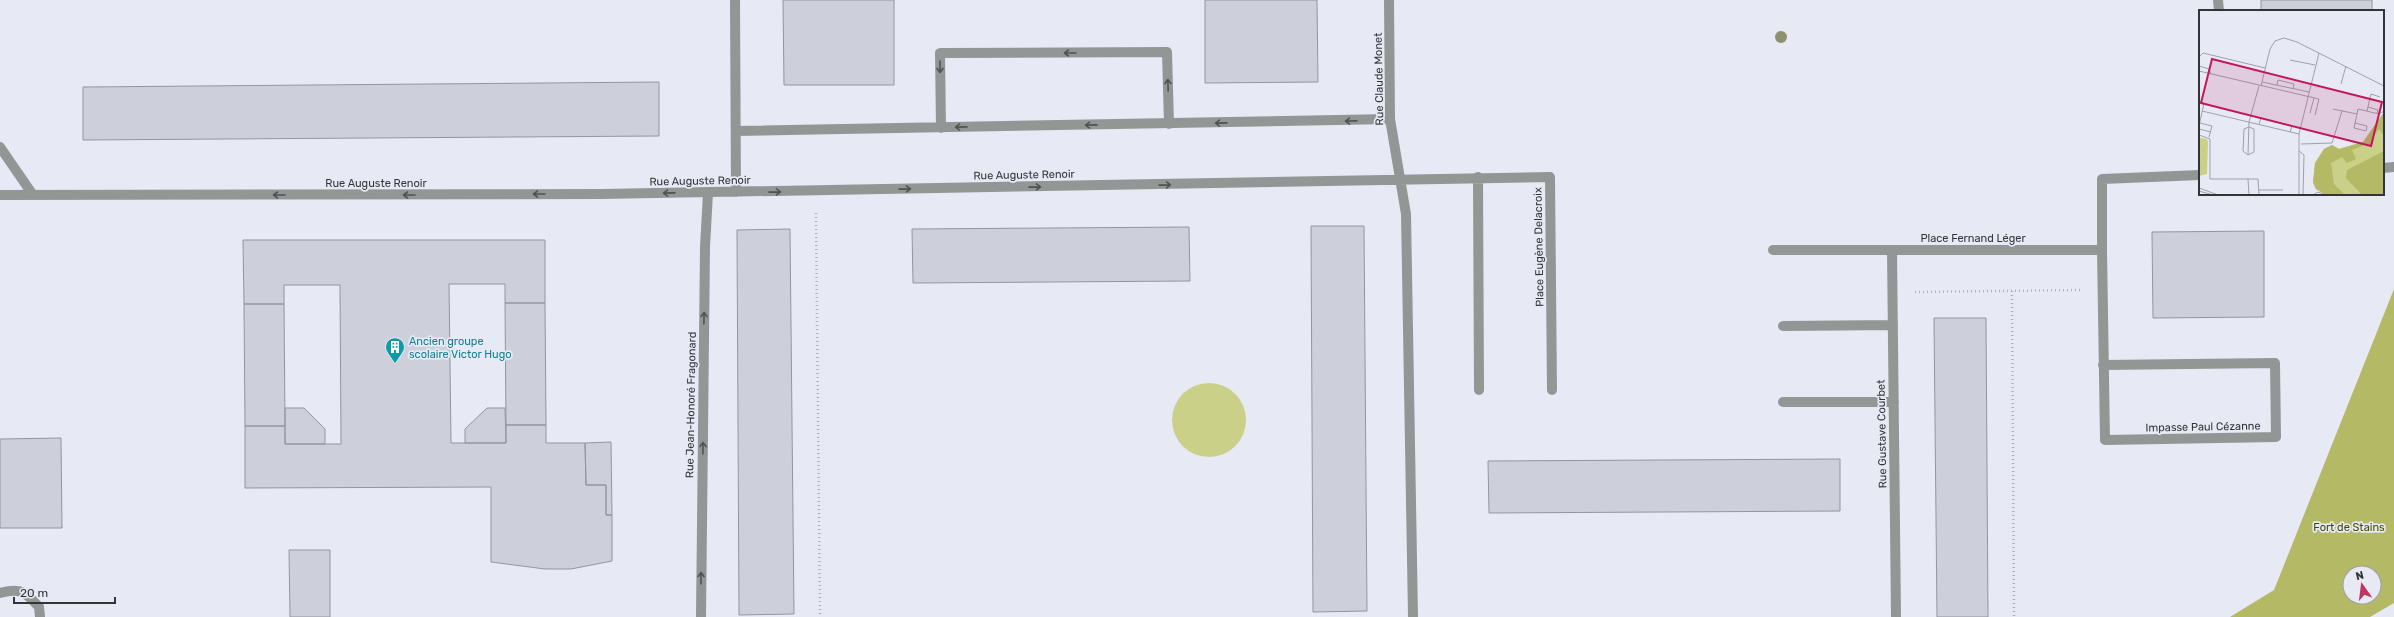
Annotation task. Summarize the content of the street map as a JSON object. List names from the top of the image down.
{
  "streets": {
    "street": [
      "Rue Claude Monet",
      "Rue Auguste Renoir",
      "Place Fernand Léger",
      "Place Eugène Delacroix",
      "Rue Jean-Honoré Fragonard",
      "Impasse Paul Cézanne",
      "Rue Gustave Courbet"
    ]
  },
  "crossings": [
    ["Rue Claude Monet", "Rue Auguste Renoir"],
    ["Rue Claude Monet", "Place Eugène Delacroix"],
    ["Rue Auguste Renoir", "Place Eugène Delacroix"],
    ["Rue Auguste Renoir", "Rue Jean-Honoré Fragonard"],
    ["Place Fernand Léger", "Impasse Paul Cézanne"],
    ["Place Fernand Léger", "Rue Gustave Courbet"]
  ],
  "one_way": ["Rue Jean-Honoré Fragonard"],
  "parks": ["Fort de Stains"],
  "places": {
    "building": ["Ancien groupe scolaire Victor Hugo"]
  },
  "scale_bar": "20 m",
  "north": "top"
}
